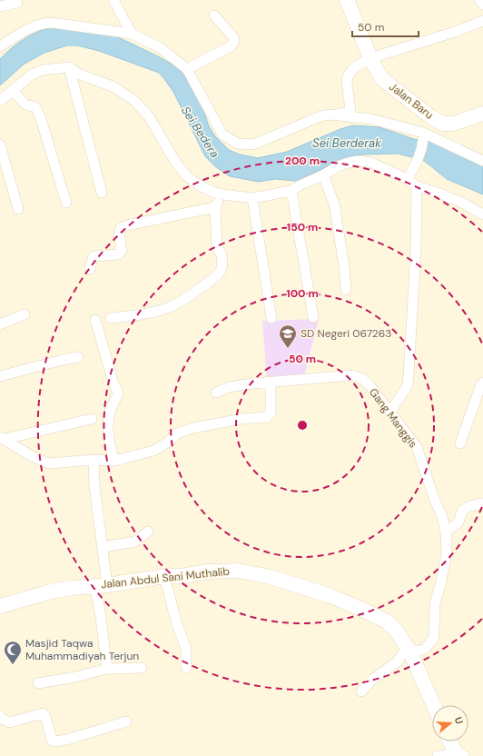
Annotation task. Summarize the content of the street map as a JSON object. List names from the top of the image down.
{
  "streets": {
    "street": ["Jalan Baru", "Gang Manggis", "Jalan Abdul Sani Muthalib"]
  },
  "crossings": [
    ["Gang Manggis", "Jalan Abdul Sani Muthalib"]
  ],
  "water": ["Sei Bedera", "Sei Berderak"],
  "places": {
    "school or university": ["SD Negeri 067263"],
    "mosque": ["Masjid Taqwa Muhammadiyah Terjun"]
  },
  "scale_bar": "50 m",
  "north": "right",
  "rings": [
    "200 m",
    "150 m",
    "100 m",
    "50 m"
  ]
}
